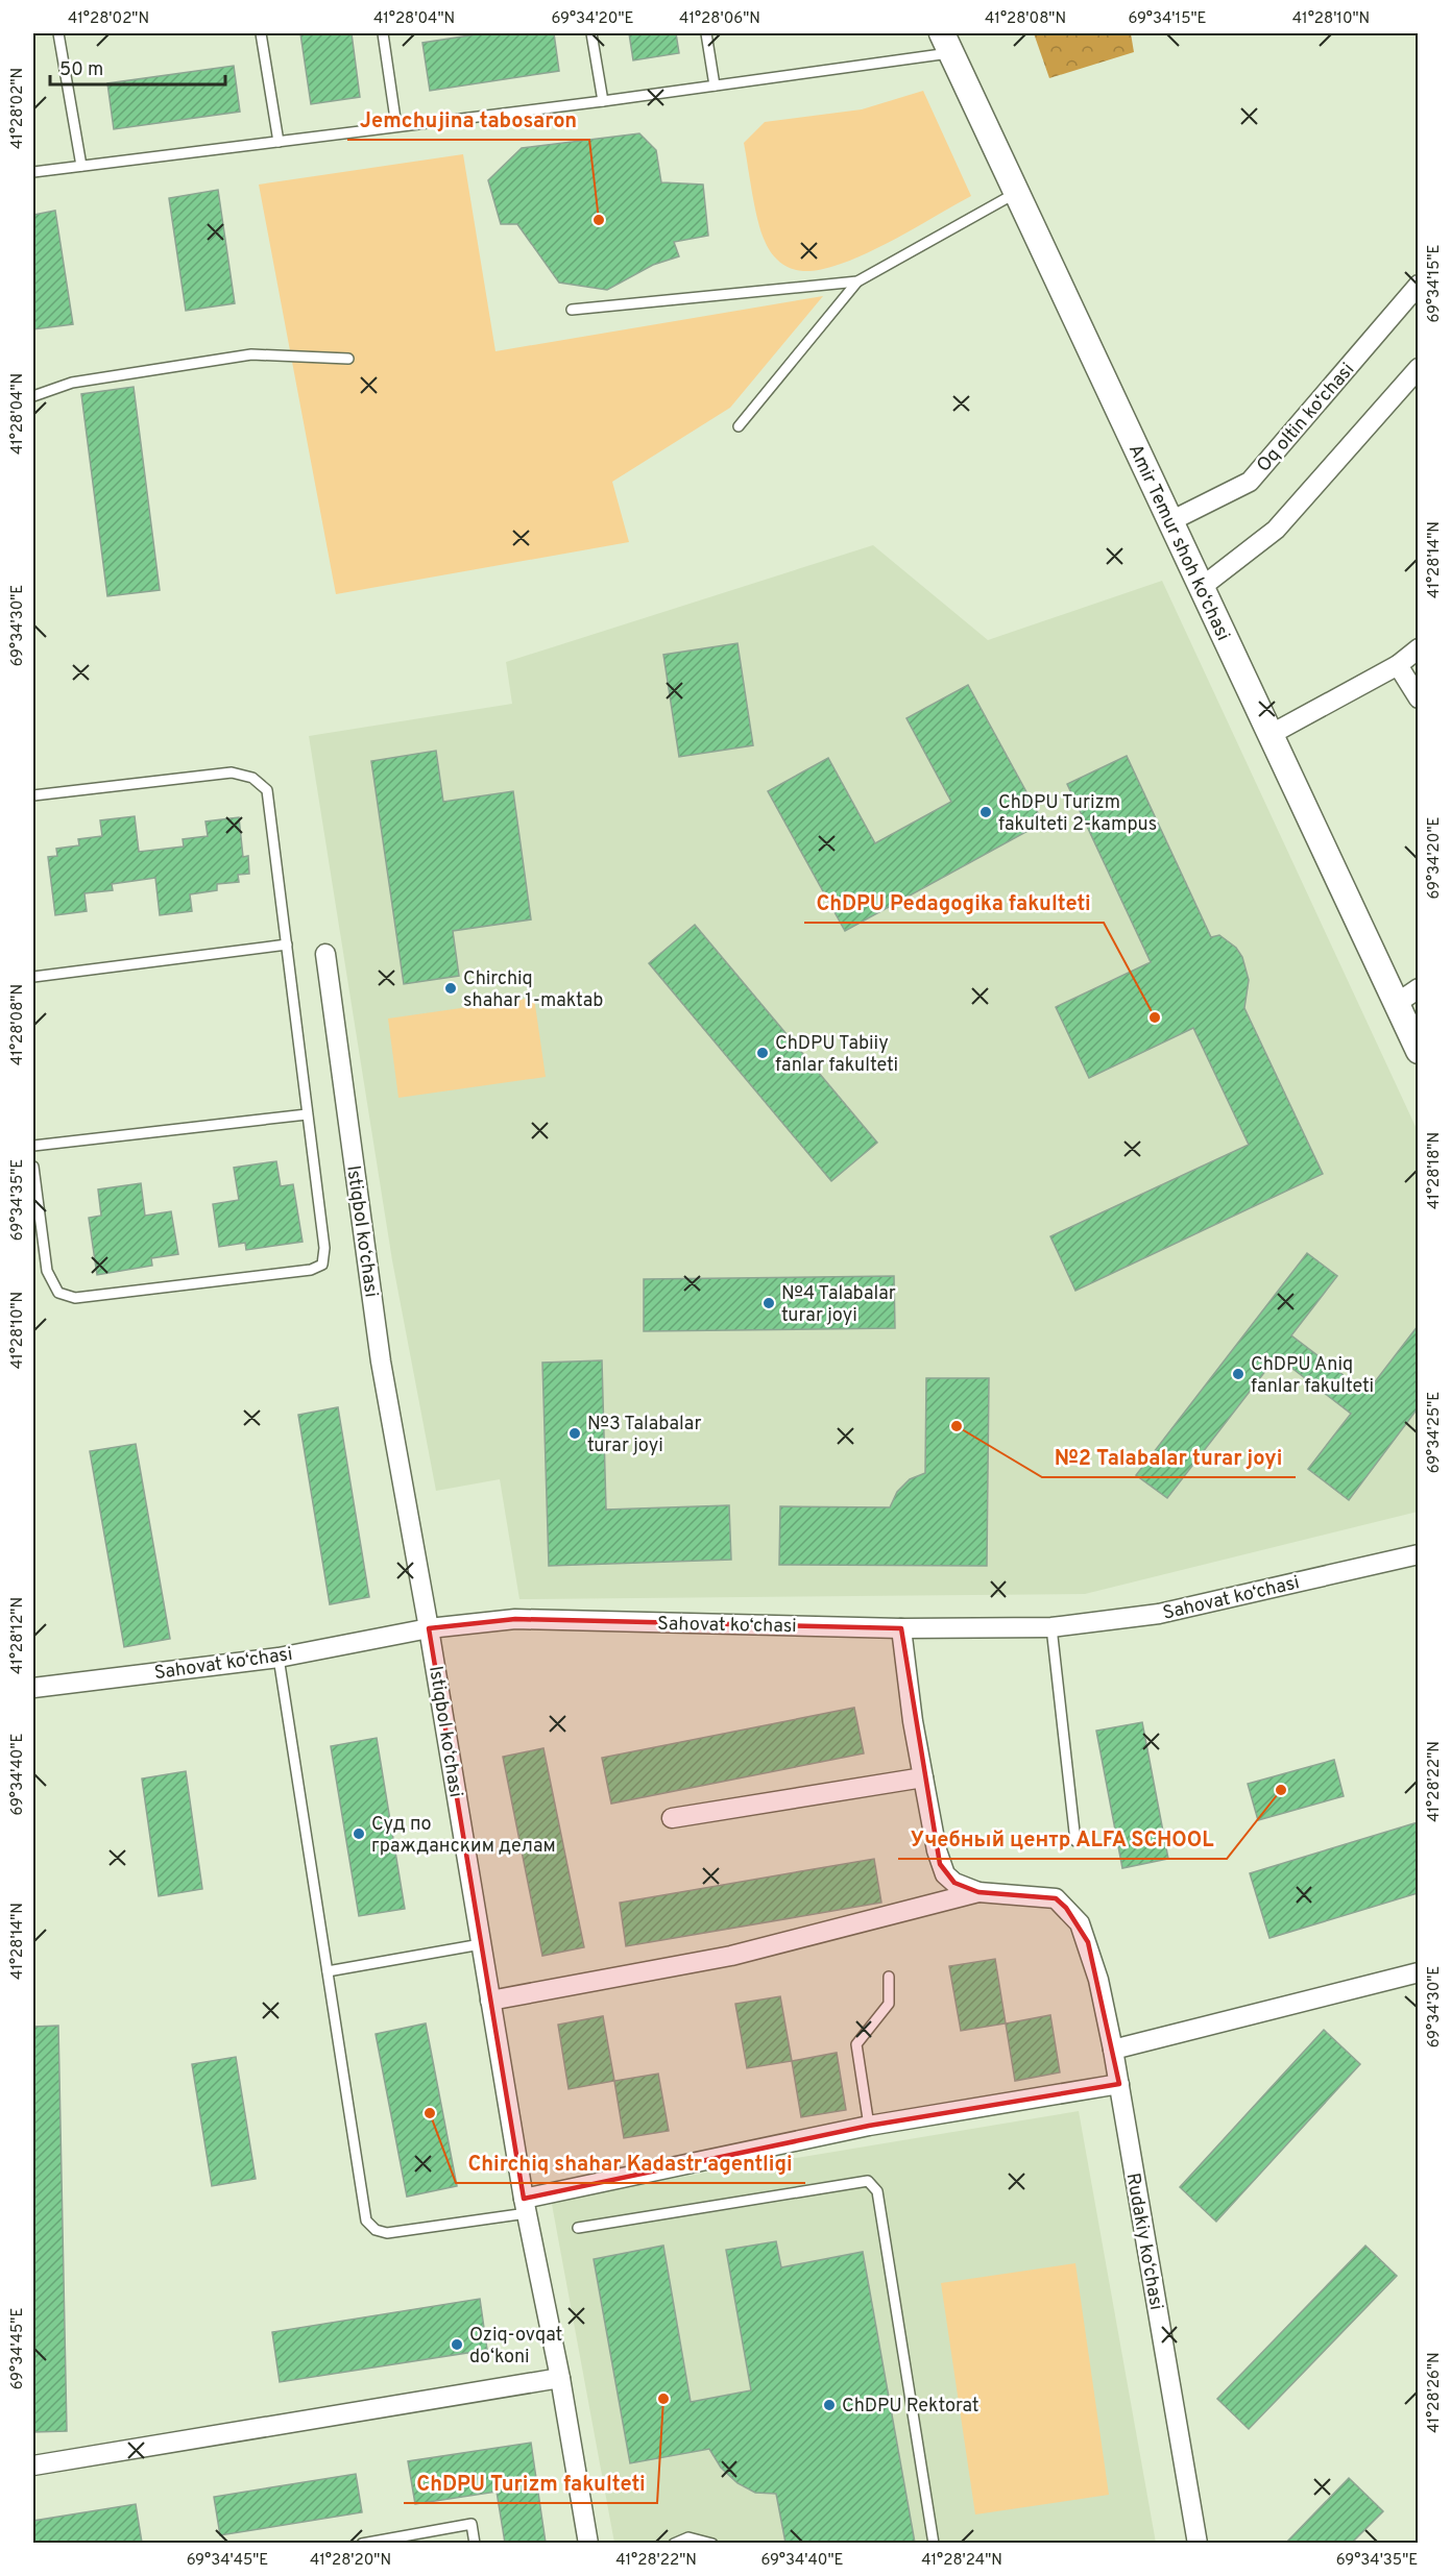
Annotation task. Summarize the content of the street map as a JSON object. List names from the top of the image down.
{
  "streets": {
    "main road": ["Amir Temur shoh ko‘chasi"],
    "street": [
      "Oq oltin ko‘chasi",
      "Istiqbol ko‘chasi",
      "Sahovat ko‘chasi",
      "Rudakiy ko‘chasi"
    ]
  },
  "crossings": [
    ["Oq oltin ko‘chasi", "Amir Temur shoh ko‘chasi"],
    ["Istiqbol ko‘chasi", "Sahovat ko‘chasi"]
  ],
  "places": [
    "Jemchujina tabosaron",
    "ChDPU Turizm fakulteti 2-kampus",
    "Chirchiq shahar 1-maktab",
    "ChDPU Pedagogika fakulteti",
    "ChDPU Tabiiy fanlar fakulteti",
    "№4 Talabalar turar joyi",
    "ChDPU Aniq fanlar fakulteti",
    "№2 Talabalar turar joyi",
    "№3 Talabalar turar joyi",
    "Учебный центр ALFA SCHOOL",
    "Суд по гражданским делам",
    "Chirchiq shahar Kadastr agentligi",
    "Oziq-ovqat do‘koni",
    "ChDPU Turizm fakulteti",
    "ChDPU Rektorat"
  ],
  "scale_bar": "50 m",
  "coordinates": [
    "41°28'02\"N",
    "41°28'04\"N",
    "69°34'20\"E",
    "41°28'06\"N",
    "41°28'08\"N",
    "69°34'15\"E",
    "41°28'10\"N",
    "41°28'14\"N",
    "69°34'30\"E",
    "41°28'18\"N",
    "69°34'35\"E",
    "69°34'25\"E",
    "41°28'12\"N",
    "69°34'40\"E",
    "41°28'22\"N",
    "69°34'45\"E",
    "41°28'26\"N",
    "41°28'20\"N",
    "41°28'24\"N"
  ]
}
